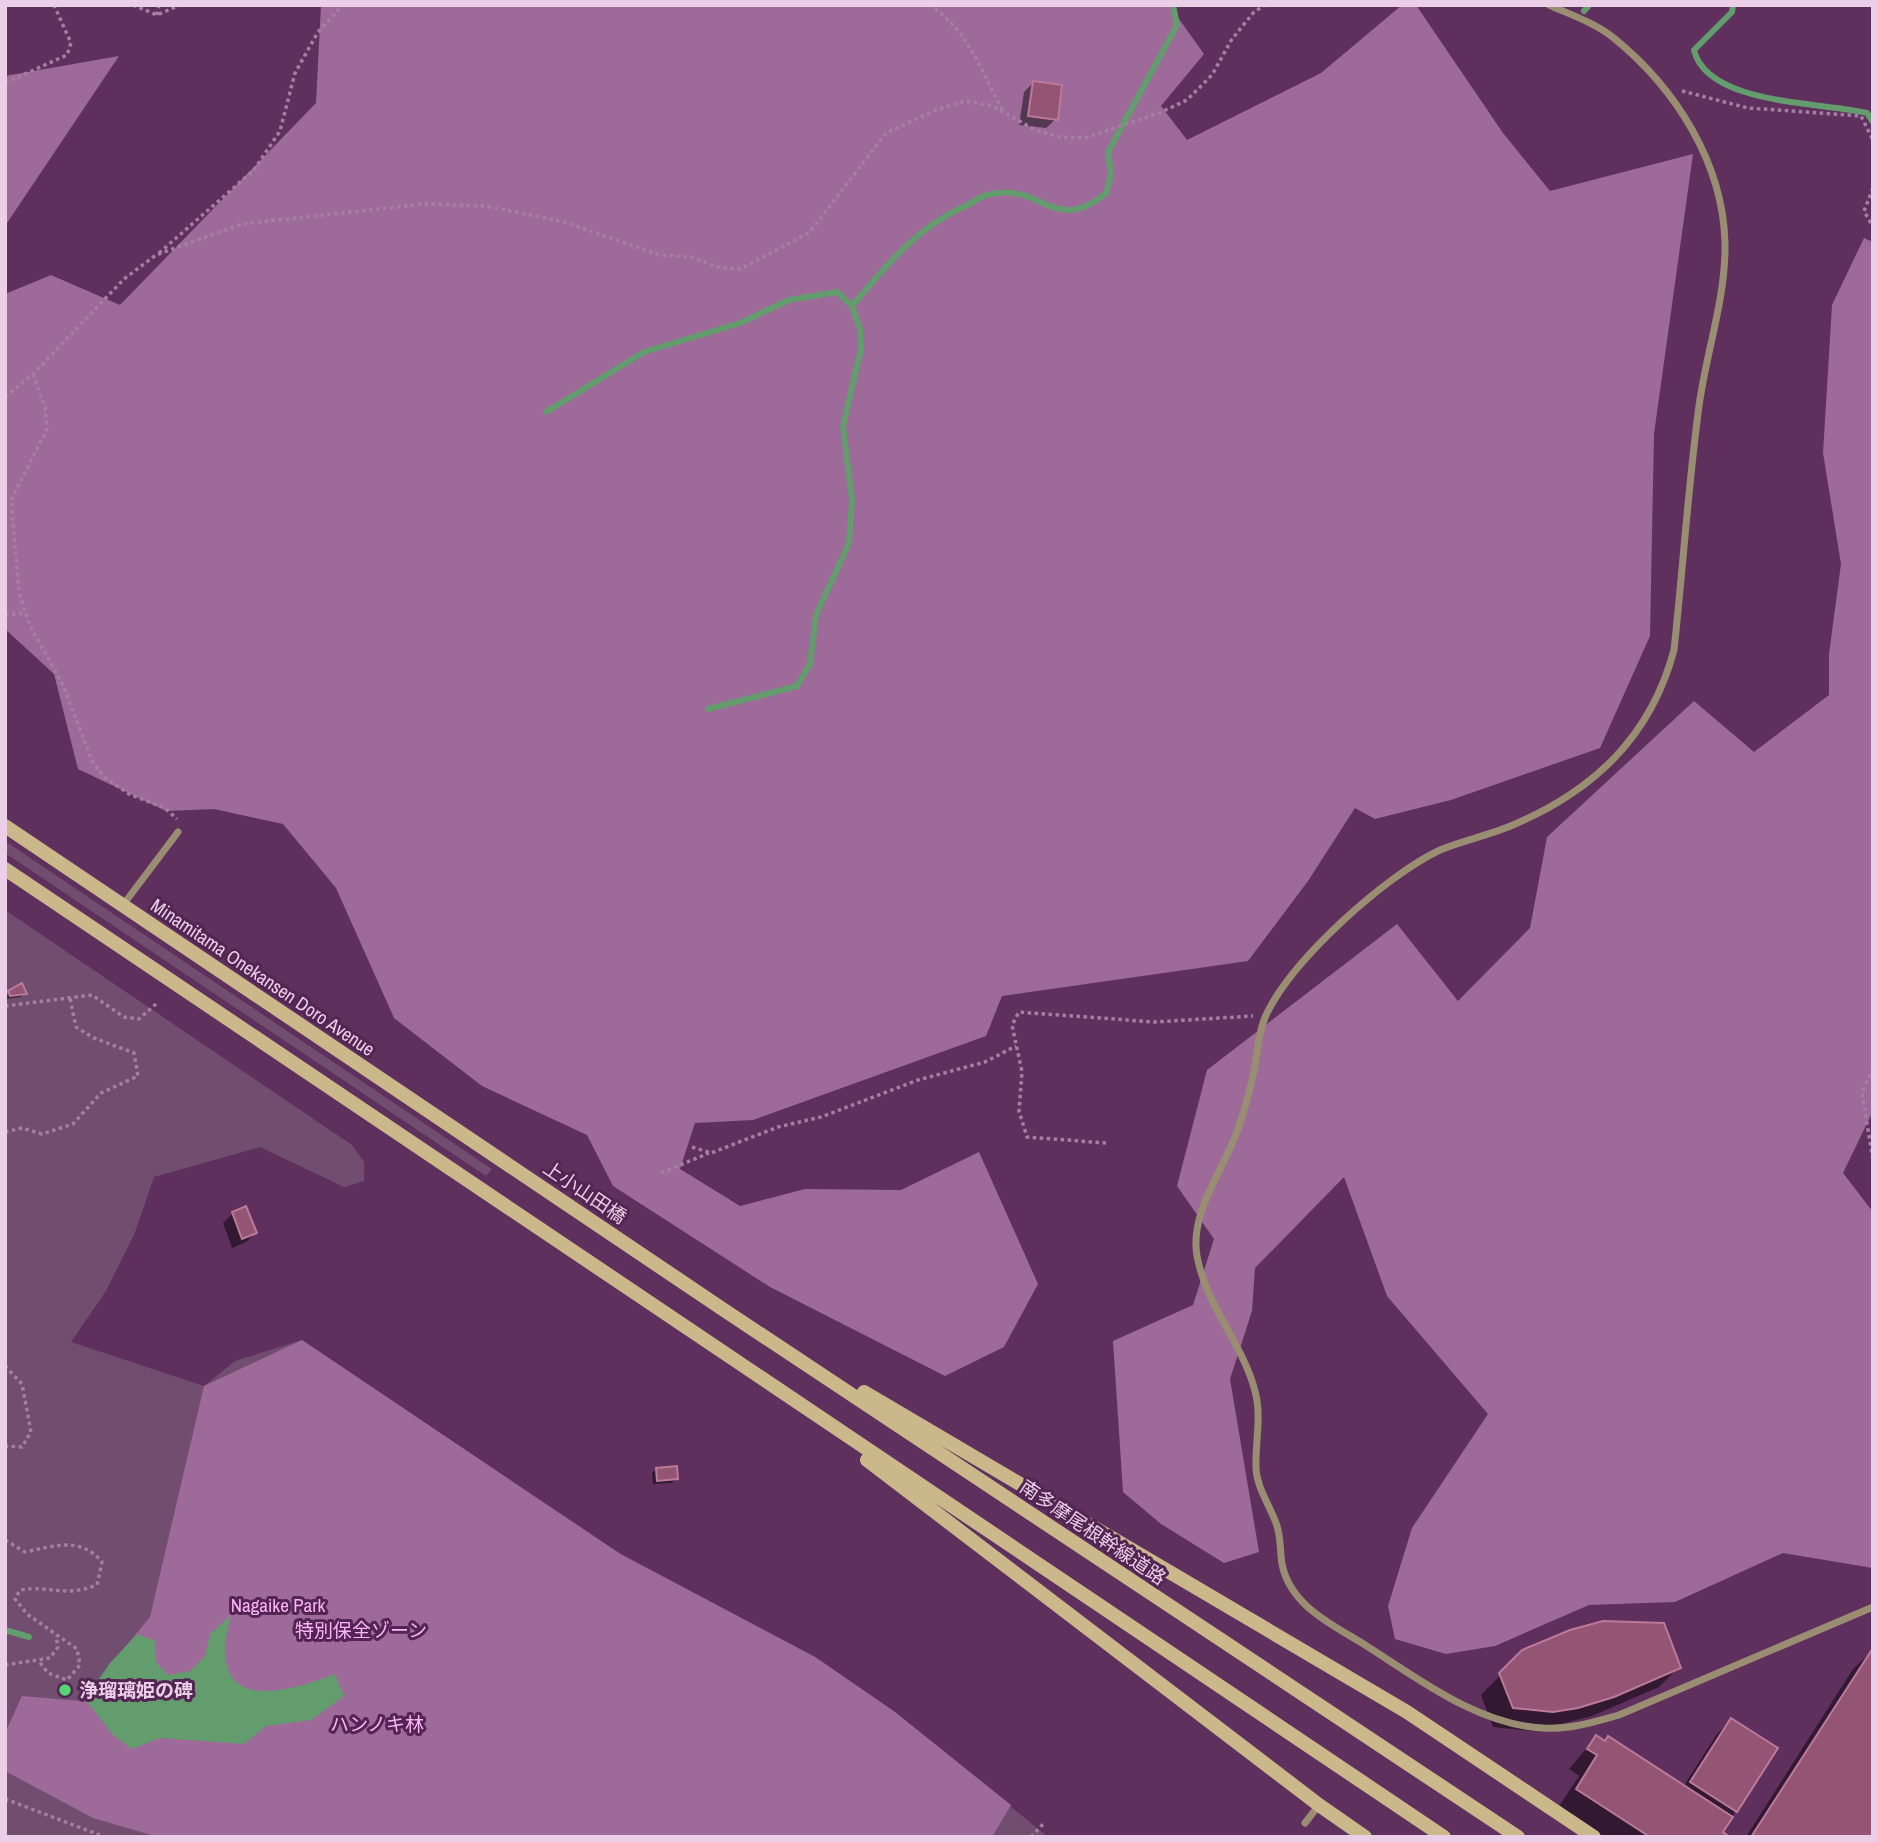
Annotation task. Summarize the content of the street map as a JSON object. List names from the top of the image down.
{
  "streets": {
    "main road": ["Minamitama Onekansen Doro Avenue", "上小山田橋", "南多摩尾根幹線道路"]
  },
  "crossings": [
    ["Minamitama Onekansen Doro Avenue", "上小山田橋"],
    ["上小山田橋", "南多摩尾根幹線道路"]
  ],
  "parks": ["Nagaike Park", "特別保全ゾーン", "ハンノキ林"],
  "places": ["浄瑠璃姫の碑"]
}
